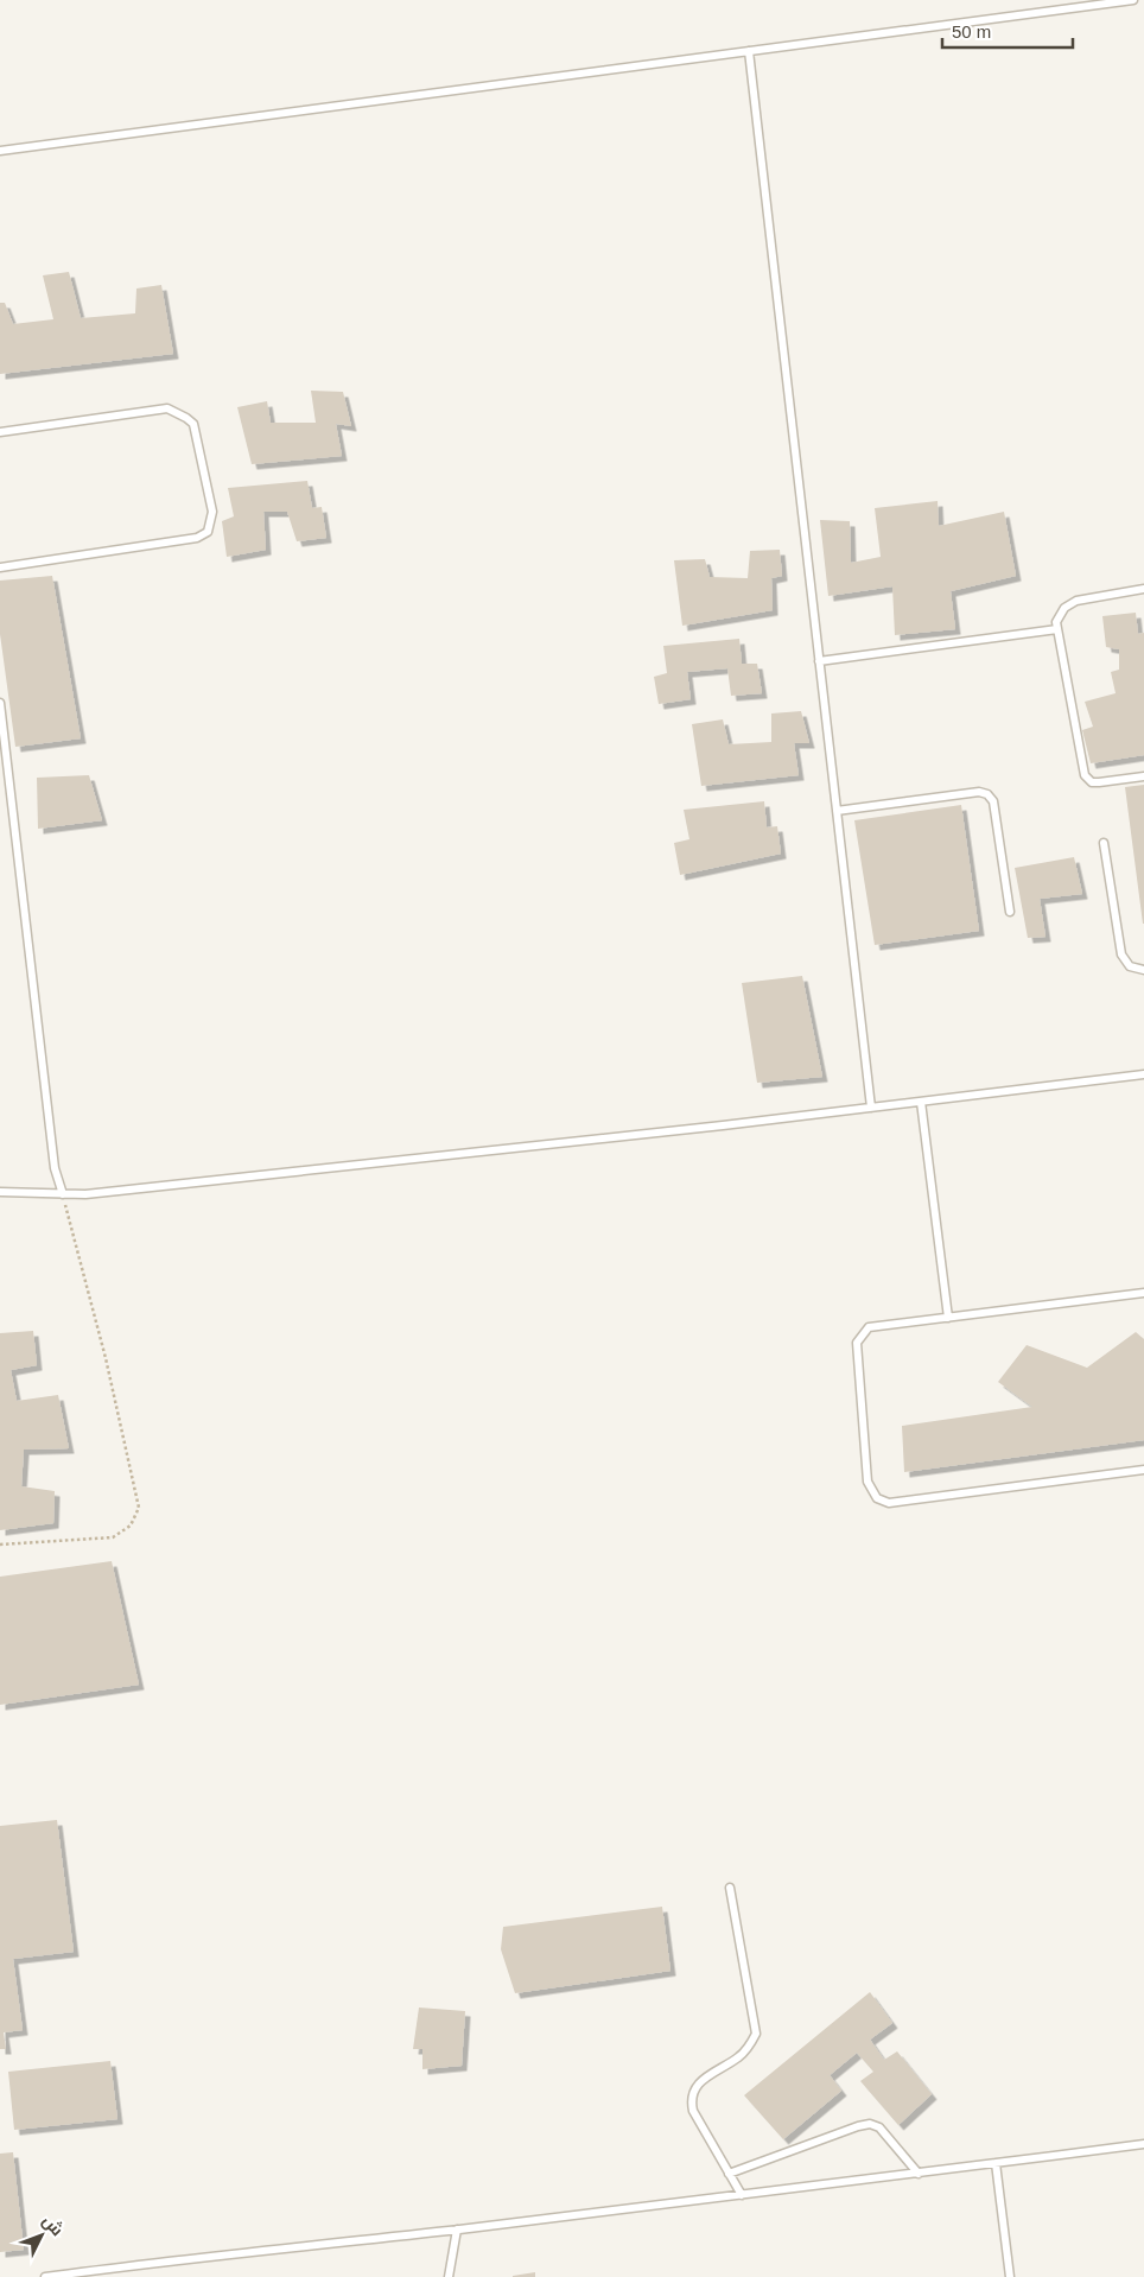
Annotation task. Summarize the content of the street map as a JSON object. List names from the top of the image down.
{
  "scale_bar": "50 m",
  "north": "top right"
}
